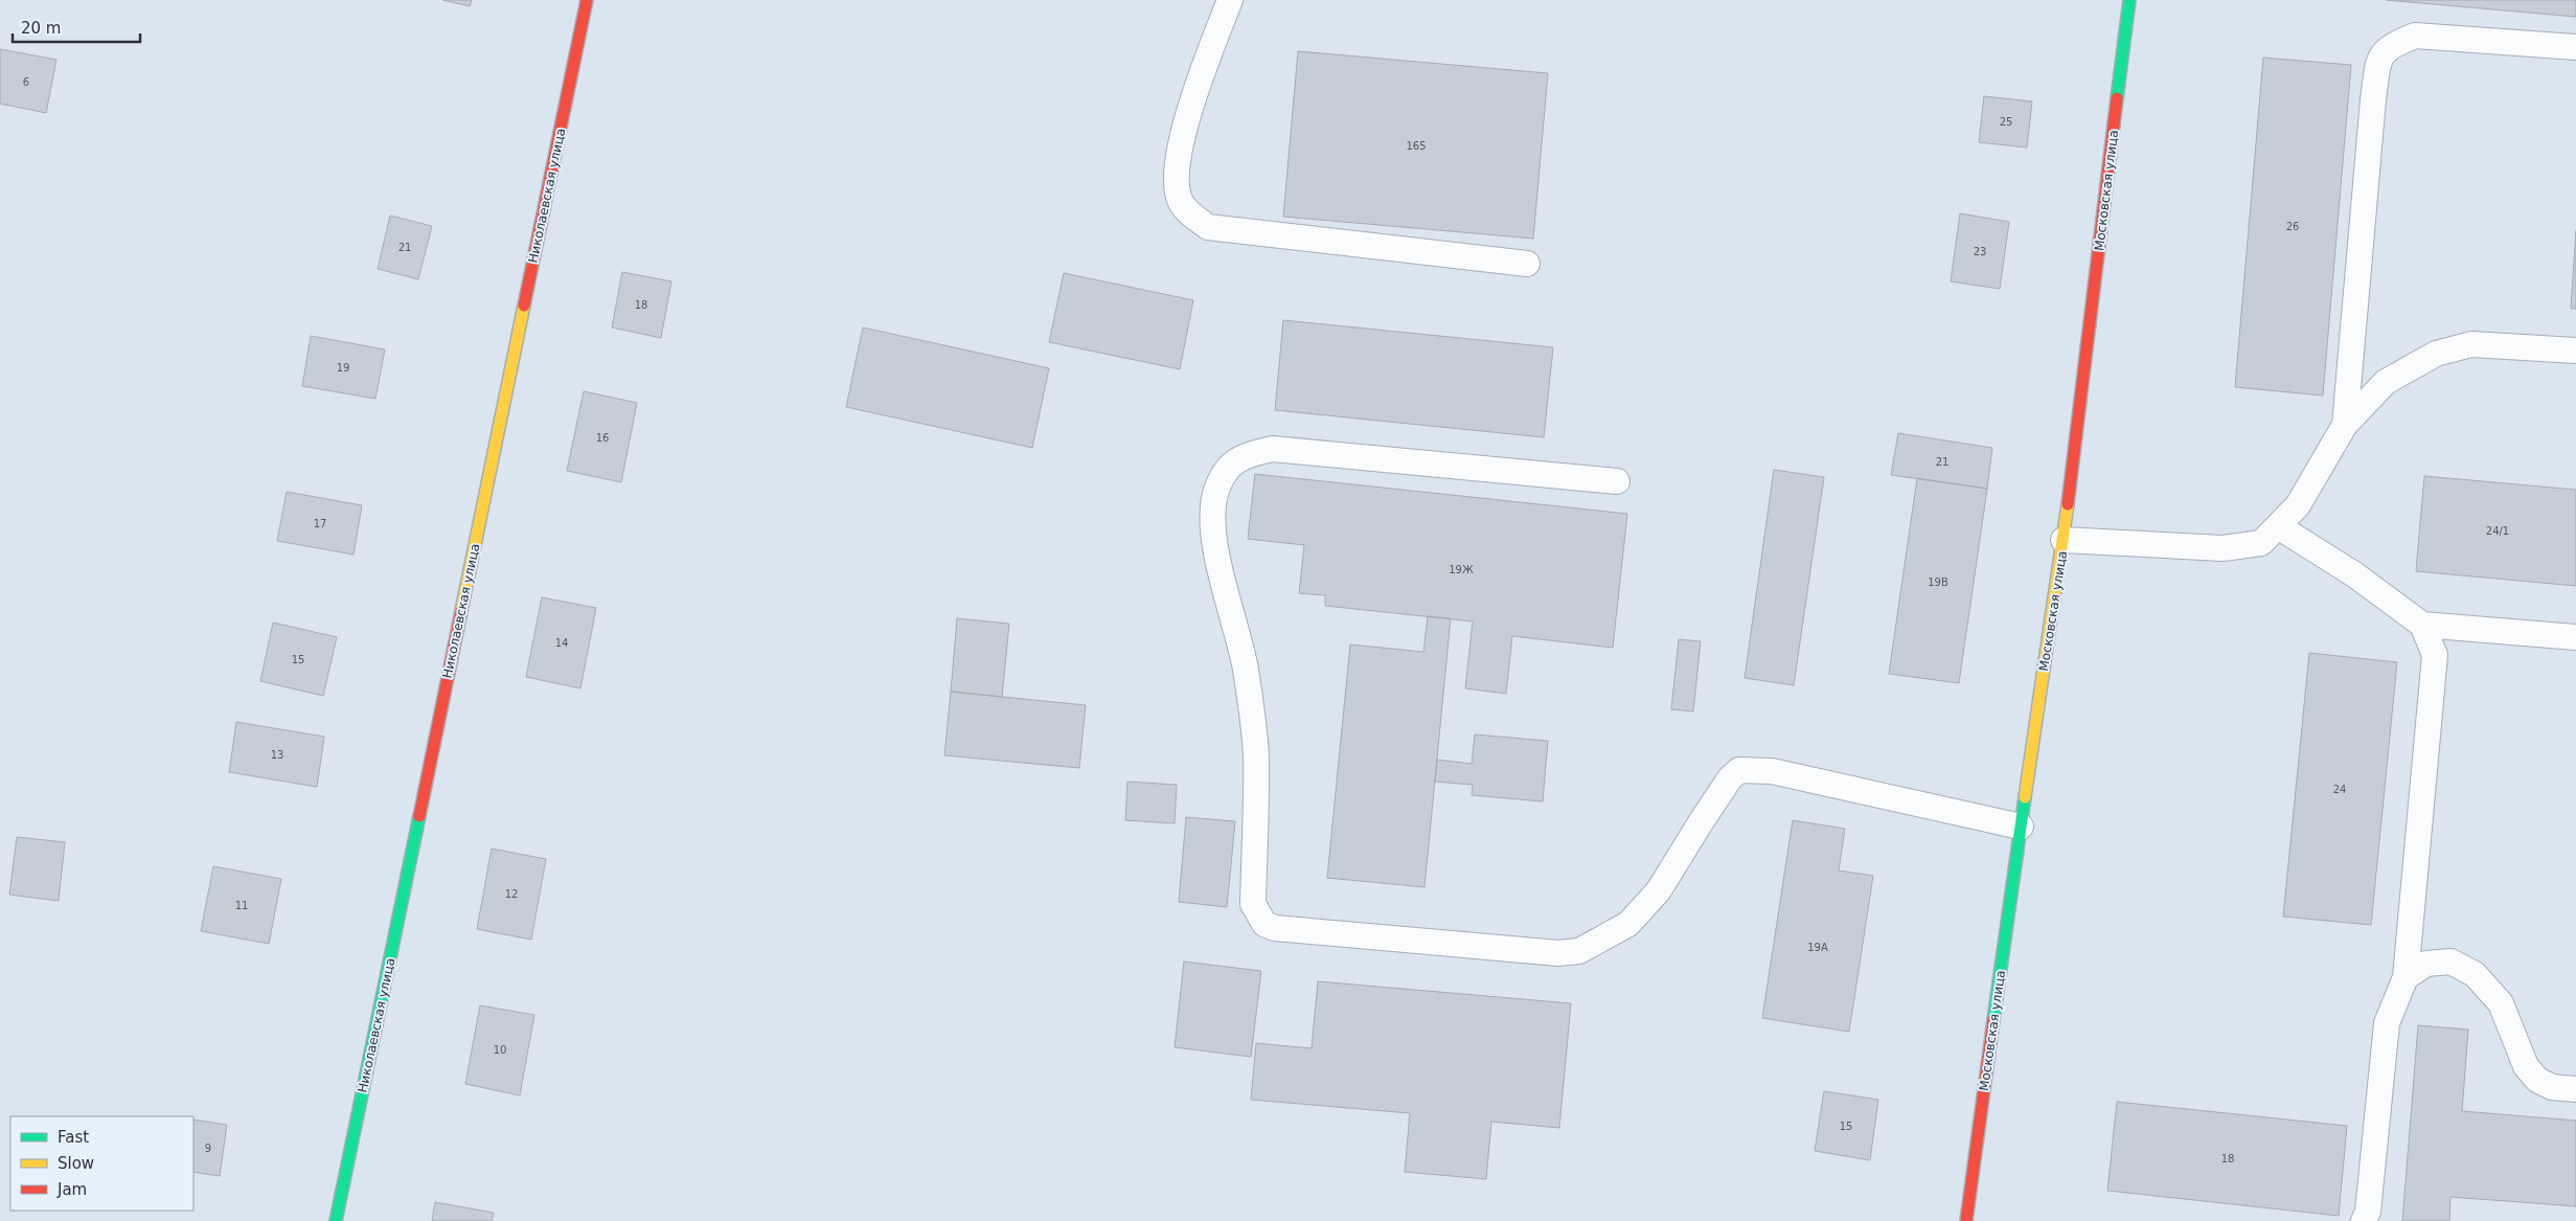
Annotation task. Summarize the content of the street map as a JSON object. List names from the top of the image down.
{
  "streets": {
    "street": ["Московская улица", "Николаевская улица"]
  },
  "house_numbers": [
    "6",
    "25",
    "165",
    "26",
    "21",
    "23",
    "18",
    "19",
    "16",
    "21",
    "17",
    "24/1",
    "19Ж",
    "19В",
    "14",
    "15",
    "13",
    "24",
    "12",
    "11",
    "19А",
    "10",
    "15",
    "9",
    "18"
  ],
  "legend": ["Fast", "Slow", "Jam"],
  "scale_bar": "20 m"
}
